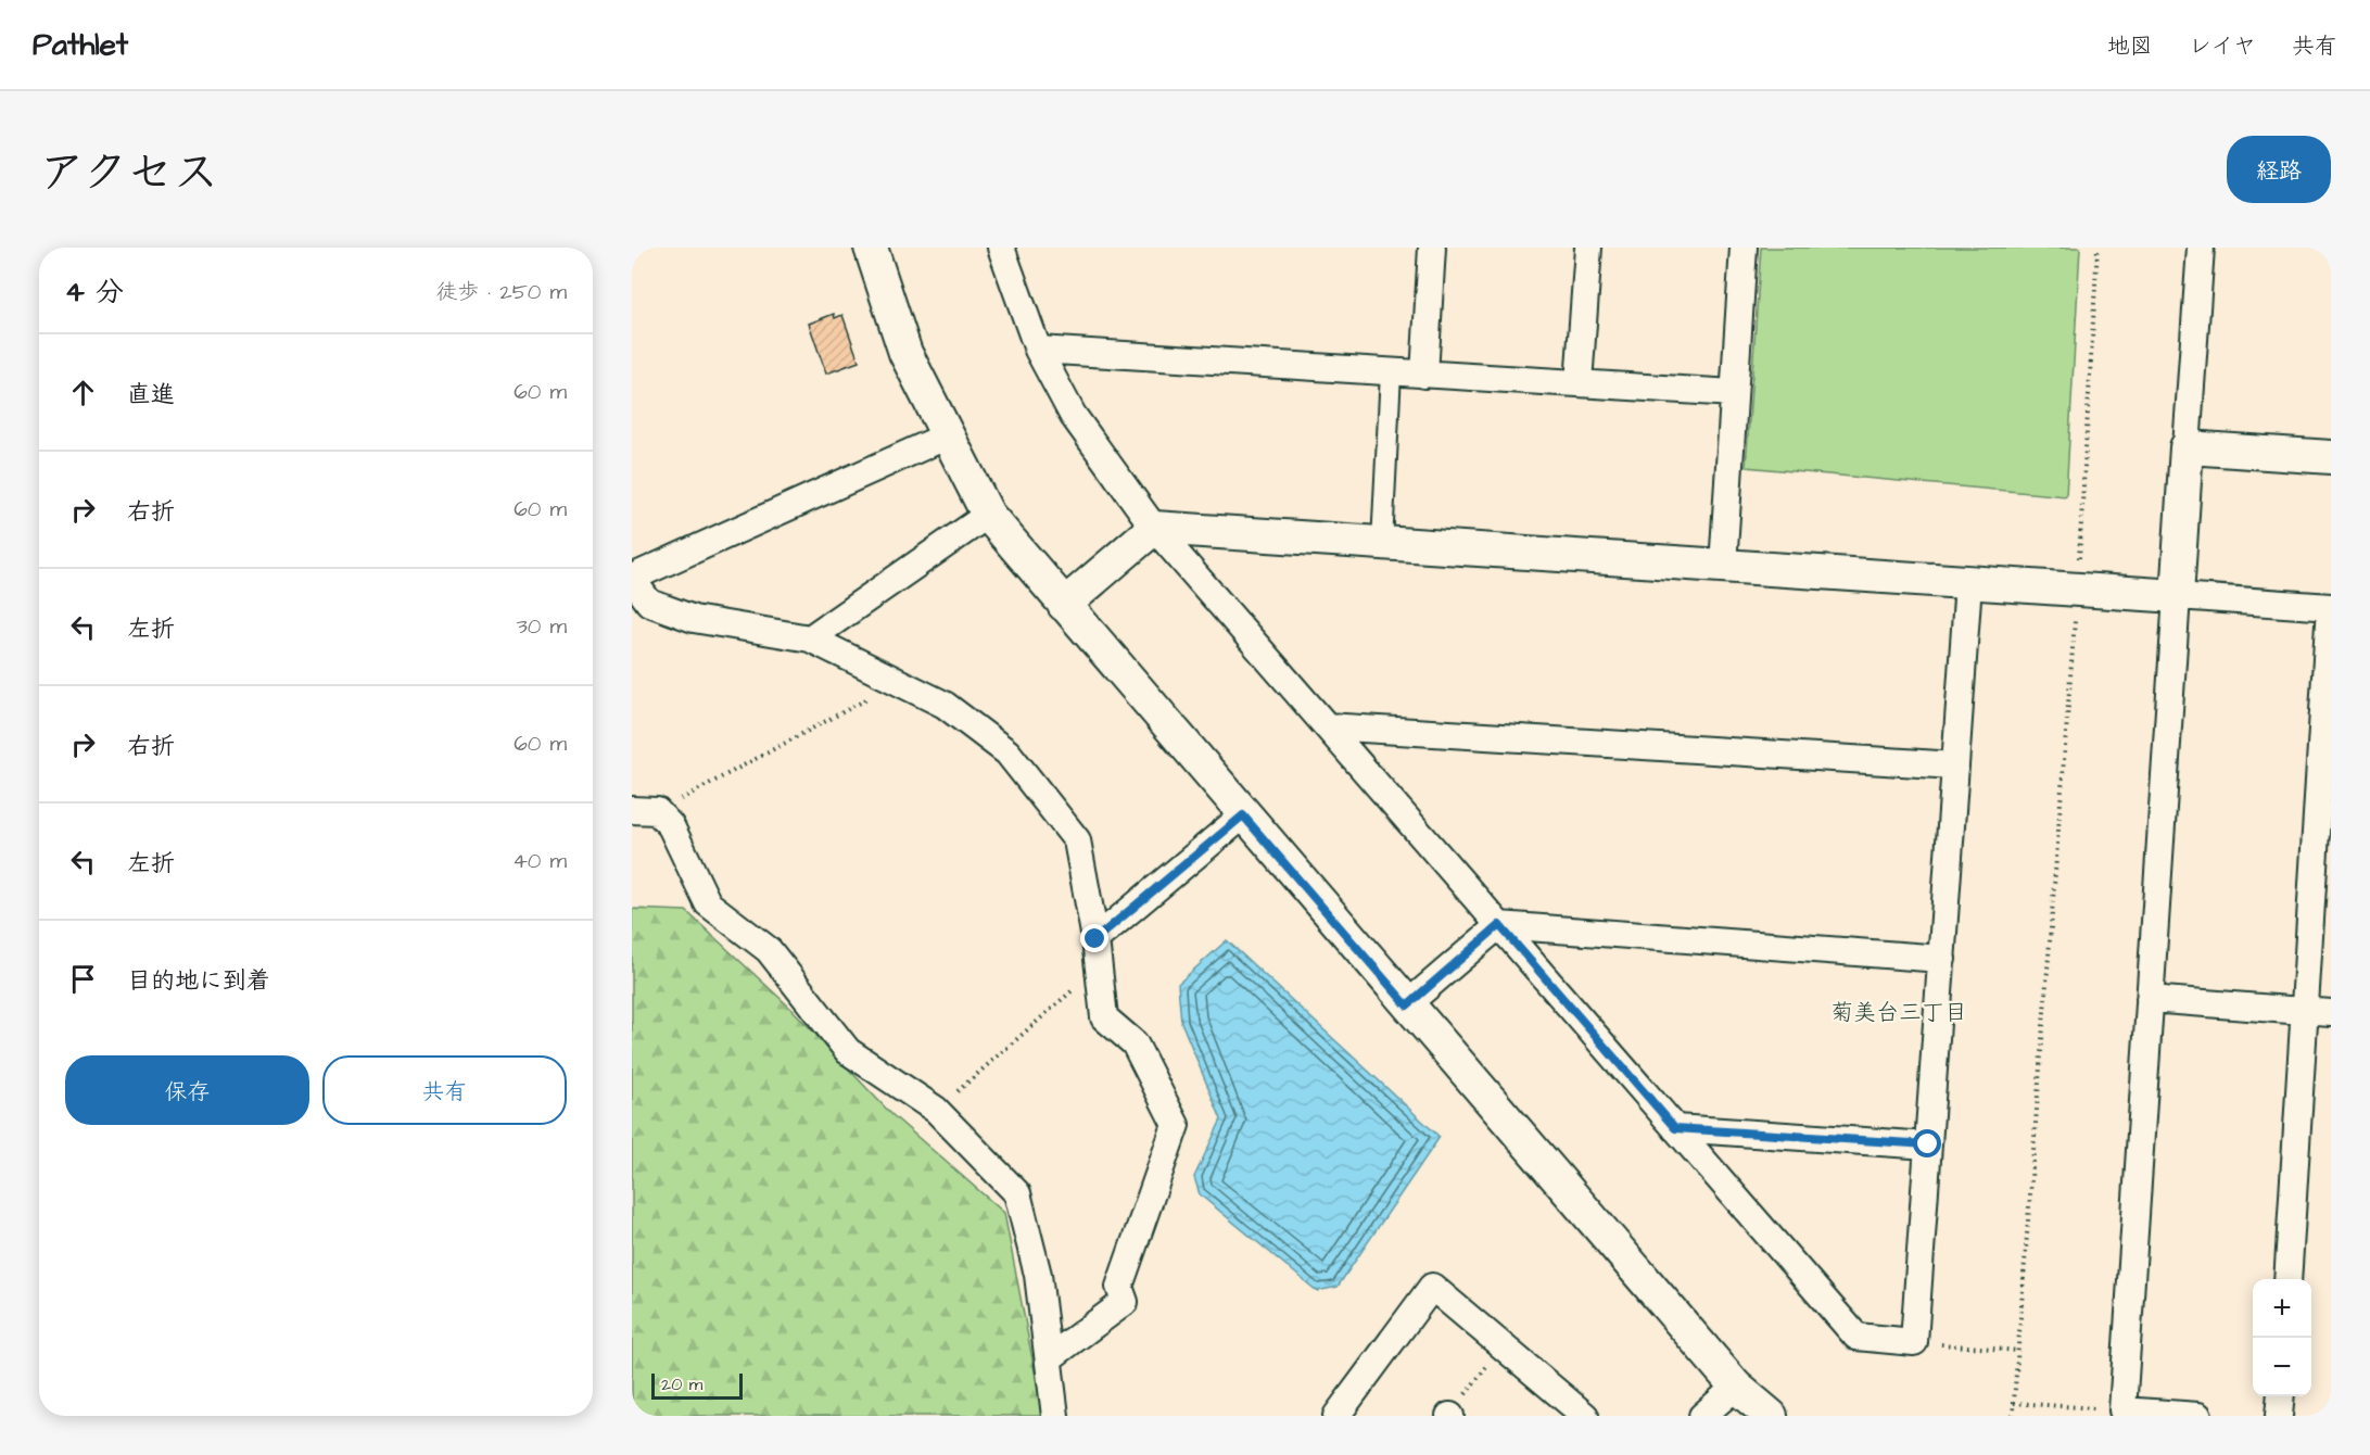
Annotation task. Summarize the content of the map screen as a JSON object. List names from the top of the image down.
{
  "districts": ["菊美台三丁目"],
  "scale_bar": "20 m",
  "page": {
    "header": "Pathlet",
    "nav": ["地図", "レイヤ", "共有"],
    "title": "アクセス",
    "buttons": [
      "経路",
      ["保存", "共有"]
    ],
    "heading": ["4 分", "徒歩 · 250 m"],
    "list": [
      ["直進", "60 m"],
      ["右折", "60 m"],
      ["左折", "30 m"],
      ["右折", "60 m"],
      ["左折", "40 m"],
      "目的地に到着"
    ],
    "map_buttons": ["+", "−"],
    "scale": "20 m"
  }
}
